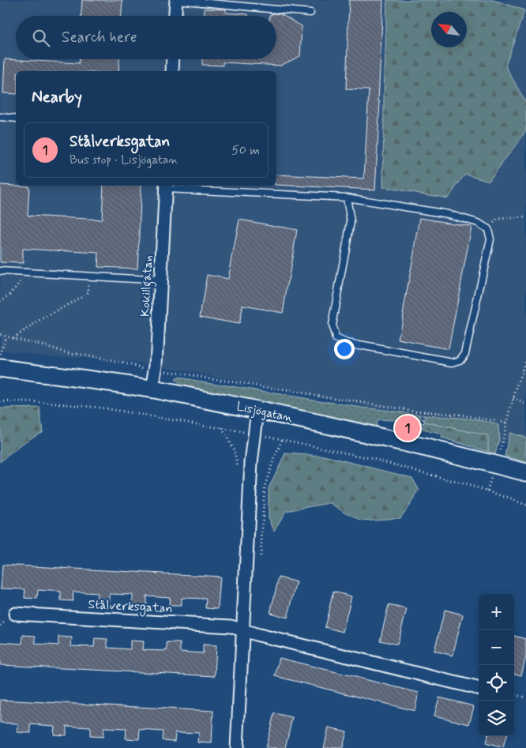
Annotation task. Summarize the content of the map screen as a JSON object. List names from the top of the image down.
{
  "streets": {
    "street": ["Kokillgatan", "Lisjögatan", "Stålverksgatan"]
  },
  "crossings": [
    ["Kokillgatan", "Lisjögatan"]
  ],
  "north": "top left",
  "page": {
    "search": "Search here",
    "heading": "Nearby",
    "list": [
      {
        "mark": "1",
        "name": "Stålverksgatan",
        "note": "Bus stop · Lisjögatan",
        "value": "50 m"
      }
    ],
    "pins": "1",
    "map_buttons": ["+", "−"]
  }
}
